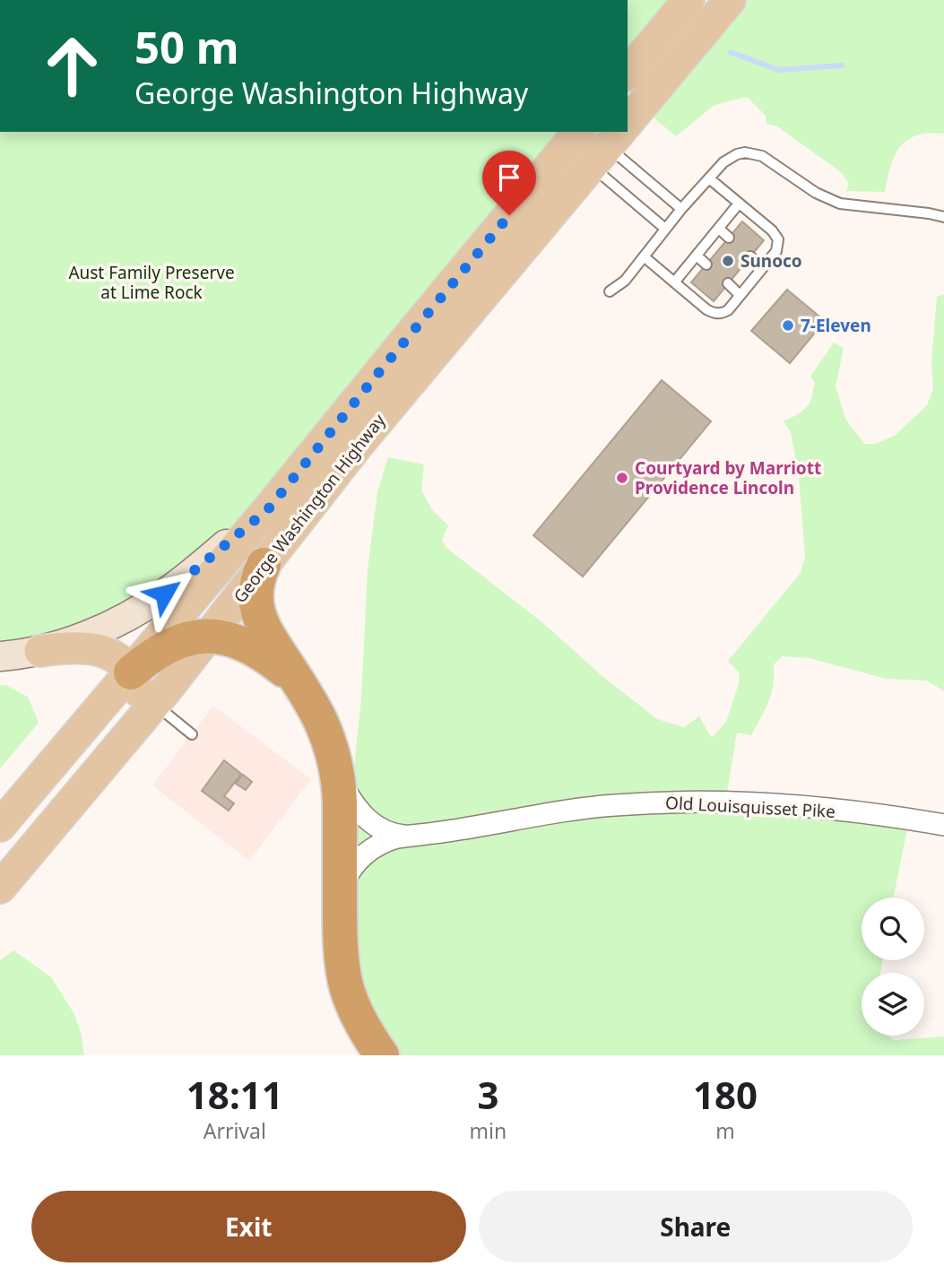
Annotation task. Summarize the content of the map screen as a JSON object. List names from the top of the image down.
{
  "streets": {
    "main road": ["George Washington Highway"],
    "street": ["Old Louisquisset Pike"]
  },
  "parks": ["Aust Family Preserve at Lime Rock"],
  "places": ["Sunoco", "7-Eleven", "Courtyard by Marriott Providence Lincoln"],
  "page": {
    "turn": ["50 m", "George Washington Highway"],
    "eta": [
      "18:11",
      "Arrival",
      "3",
      "min",
      "180",
      "m"
    ],
    "buttons": ["Exit", "Share"]
  }
}
